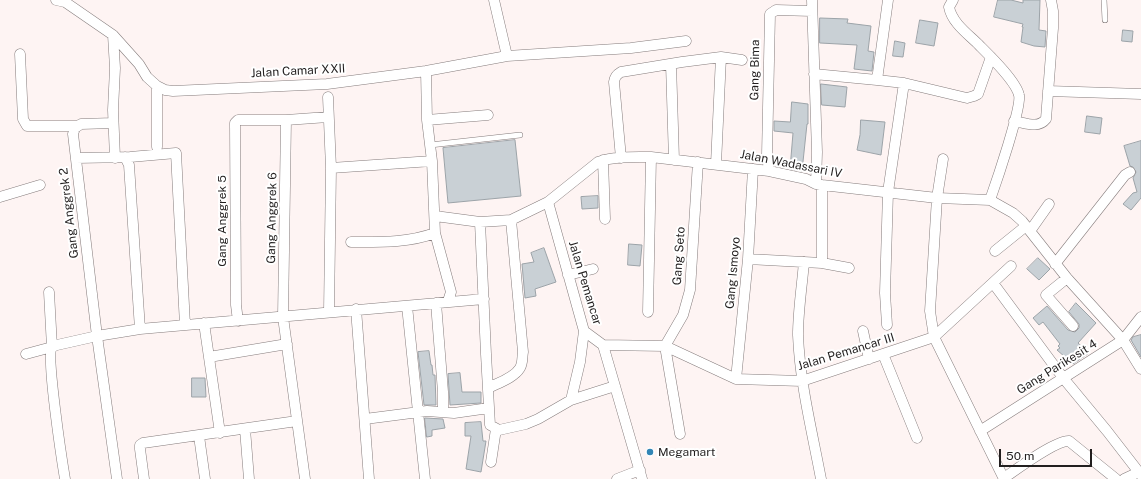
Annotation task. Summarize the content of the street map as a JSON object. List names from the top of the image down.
{
  "streets": {
    "street": [
      "Gang Bima",
      "Jalan Camar XXII",
      "Jalan Wadassari IV",
      "Gang Anggrek 2",
      "Gang Anggrek 6",
      "Gang Anggrek 5",
      "Gang Seto",
      "Gang Ismoyo",
      "Jalan Pemancar",
      "Jalan Pemancar III",
      "Gang Parikesit 4"
    ]
  },
  "crossings": [
    ["Gang Bima", "Jalan Wadassari IV"],
    ["Jalan Wadassari IV", "Gang Seto"],
    ["Jalan Wadassari IV", "Gang Ismoyo"],
    ["Jalan Wadassari IV", "Jalan Pemancar"],
    ["Jalan Wadassari IV", "Gang Parikesit 4"],
    ["Gang Anggrek 6", "Gang Anggrek 5"],
    ["Gang Seto", "Jalan Pemancar III"],
    ["Gang Ismoyo", "Jalan Pemancar III"],
    ["Jalan Pemancar", "Jalan Pemancar III"]
  ],
  "places": ["Megamart"],
  "scale_bar": "50 m"
}
